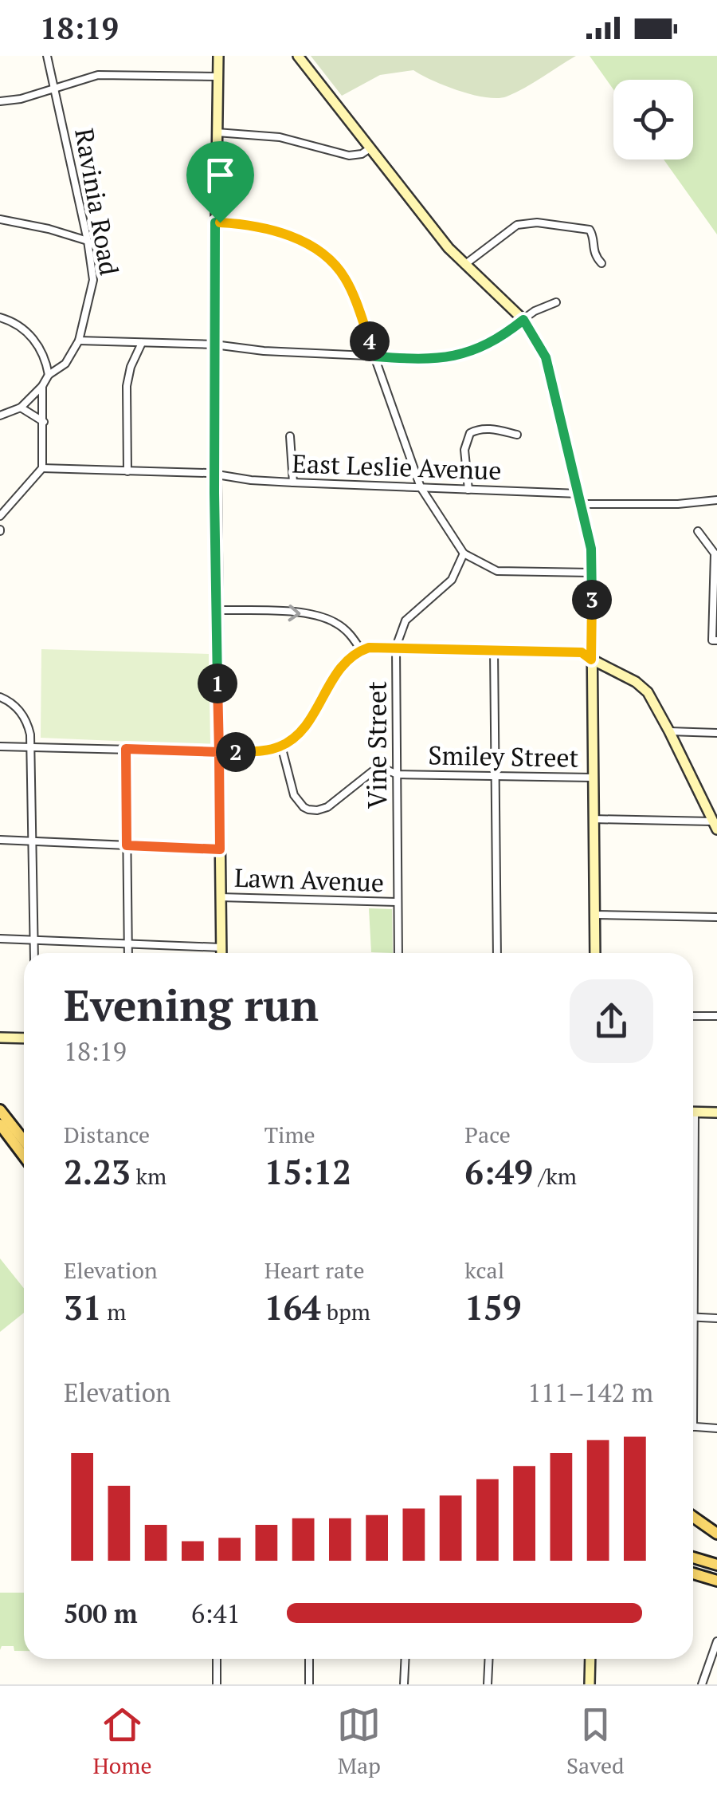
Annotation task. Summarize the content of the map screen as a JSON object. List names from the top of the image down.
{
  "streets": {
    "street": [
      "Ravinia Road",
      "East Leslie Avenue",
      "Vine Street",
      "Smiley Street",
      "Lawn Avenue"
    ]
  },
  "crossings": [
    ["Vine Street", "Smiley Street"],
    ["Vine Street", "Lawn Avenue"]
  ],
  "page": {
    "status": "18:19",
    "pins": [
      "4",
      "3",
      "1",
      "2"
    ],
    "heading": ["Evening run", "18:19"],
    "stats": [
      ["Distance", "2.23 km"],
      ["Time", "15:12"],
      ["Pace", "6:49 /km"],
      ["Elevation", "31 m"],
      ["Heart rate", "164 bpm"],
      ["kcal", "159"]
    ],
    "chart": ["Elevation", "111–142 m"],
    "list": [
      {
        "name": "500 m",
        "note": "6:41"
      }
    ],
    "tabs": ["Home", "Map", "Saved"]
  }
}
